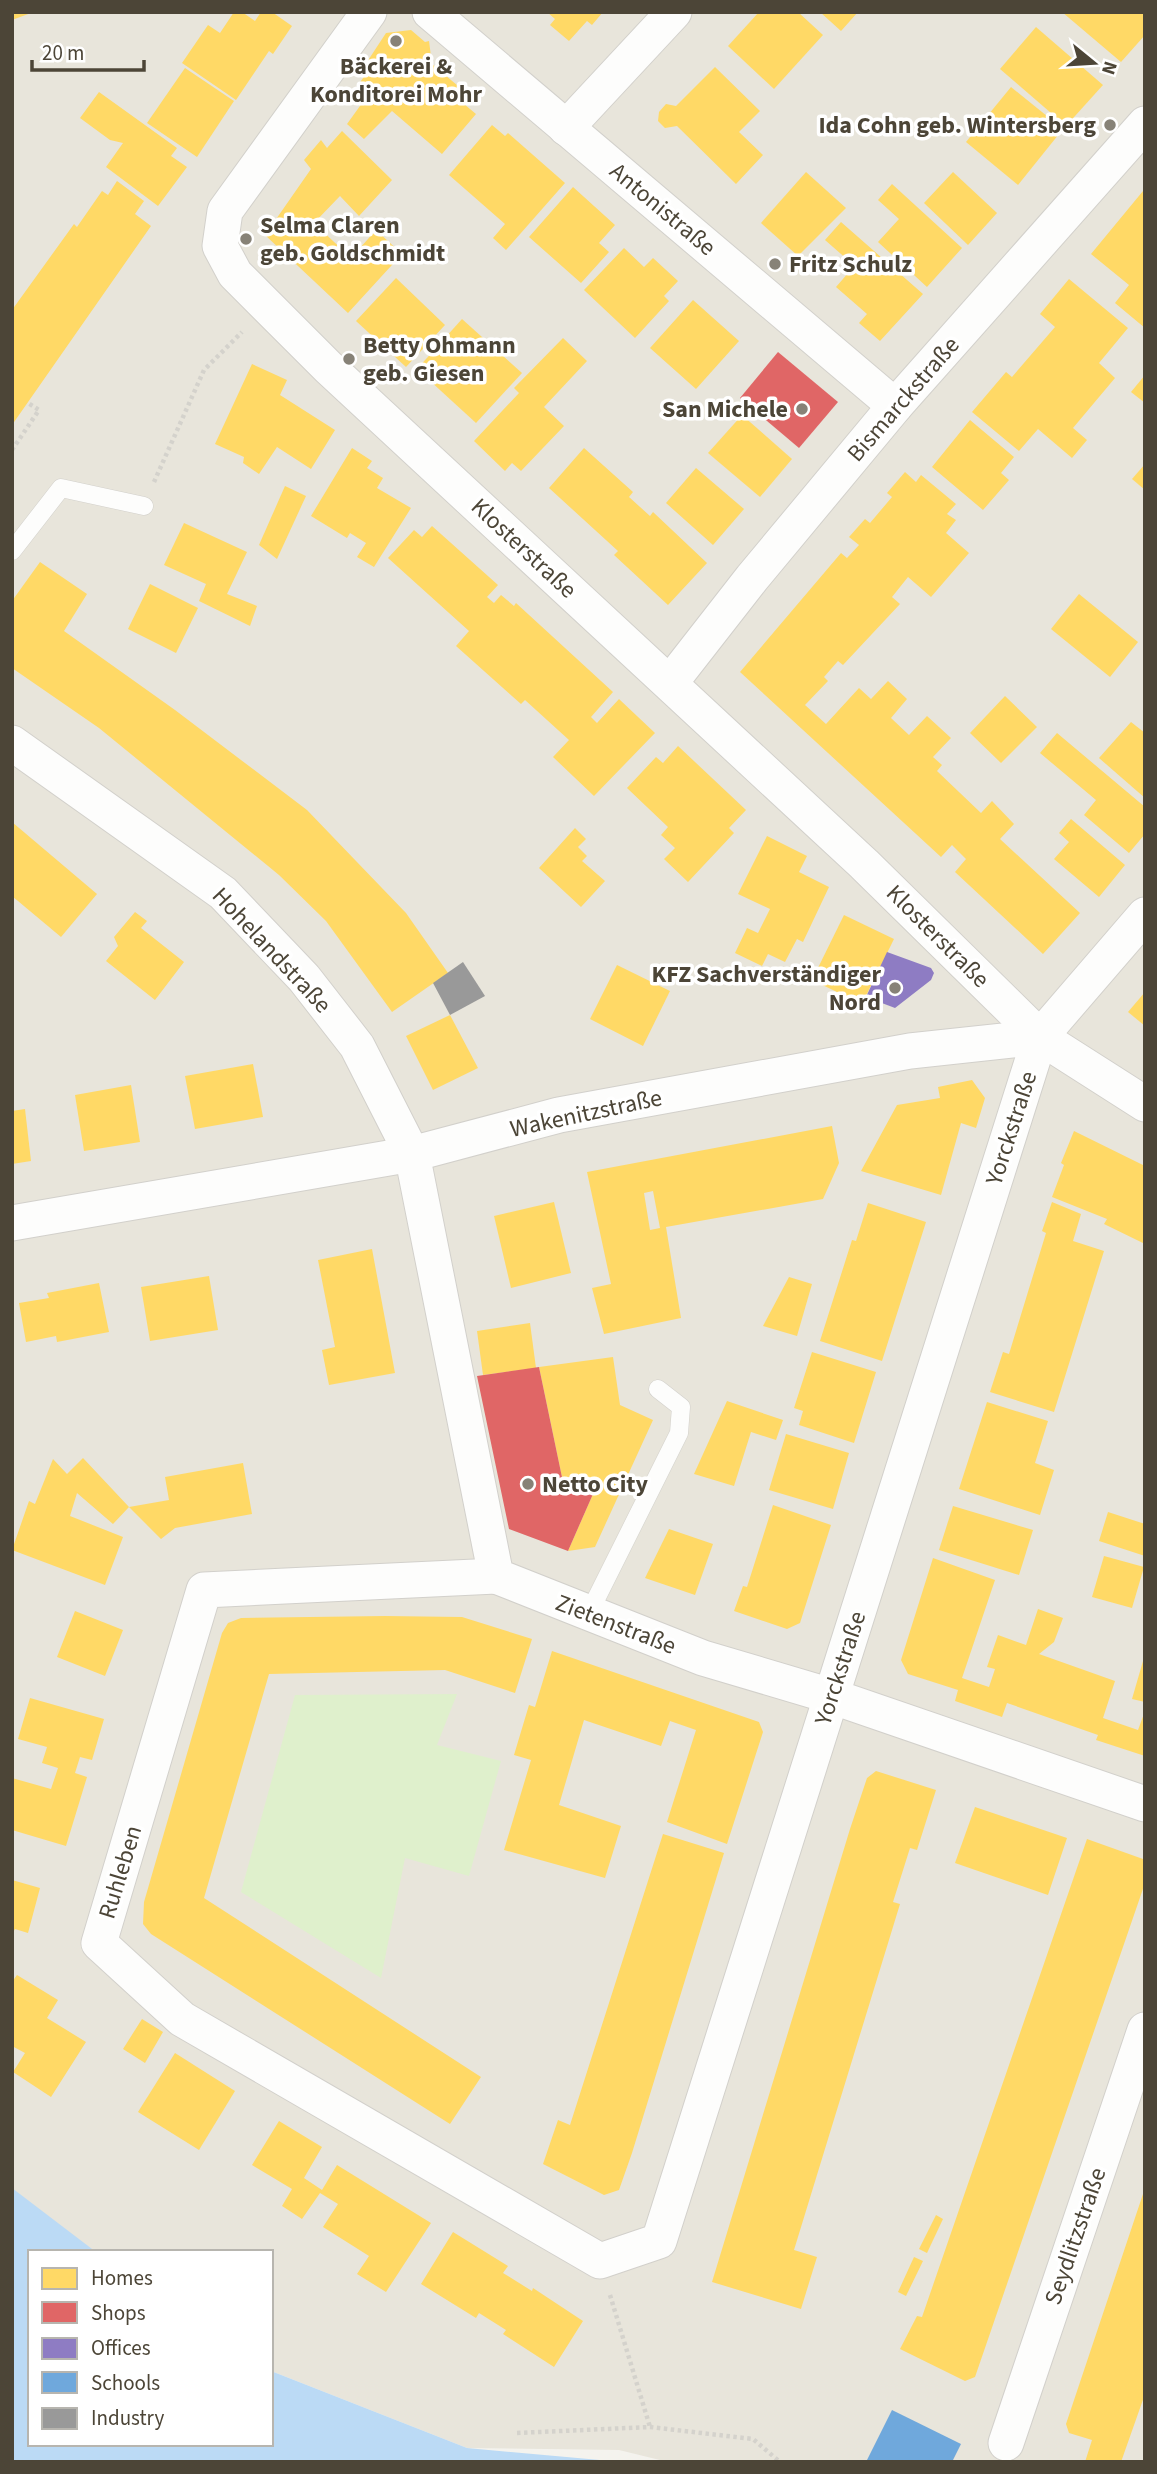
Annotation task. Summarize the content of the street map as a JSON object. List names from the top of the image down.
{
  "streets": {
    "street": [
      "Antonistraße",
      "Bismarckstraße",
      "Klosterstraße",
      "Hohelandstraße",
      "Wakenitzstraße",
      "Yorckstraße",
      "Zietenstraße",
      "Ruhleben",
      "Seydlitzstraße"
    ]
  },
  "crossings": [
    ["Antonistraße", "Bismarckstraße"],
    ["Bismarckstraße", "Klosterstraße"],
    ["Klosterstraße", "Wakenitzstraße"],
    ["Klosterstraße", "Yorckstraße"],
    ["Hohelandstraße", "Wakenitzstraße"],
    ["Wakenitzstraße", "Yorckstraße"],
    ["Yorckstraße", "Zietenstraße"],
    ["Yorckstraße", "Ruhleben"],
    ["Zietenstraße", "Ruhleben"]
  ],
  "places": [
    "Bäckerei & Konditorei Mohr",
    "Ida Cohn geb. Wintersberg",
    "Selma Claren geb. Goldschmidt",
    "Fritz Schulz",
    "Betty Ohmann geb. Giesen",
    "San Michele",
    "KFZ Sachverständiger Nord",
    "Netto City"
  ],
  "legend": [
    "Homes",
    "Shops",
    "Offices",
    "Schools",
    "Industry"
  ],
  "scale_bar": "20 m",
  "north": "right"
}
